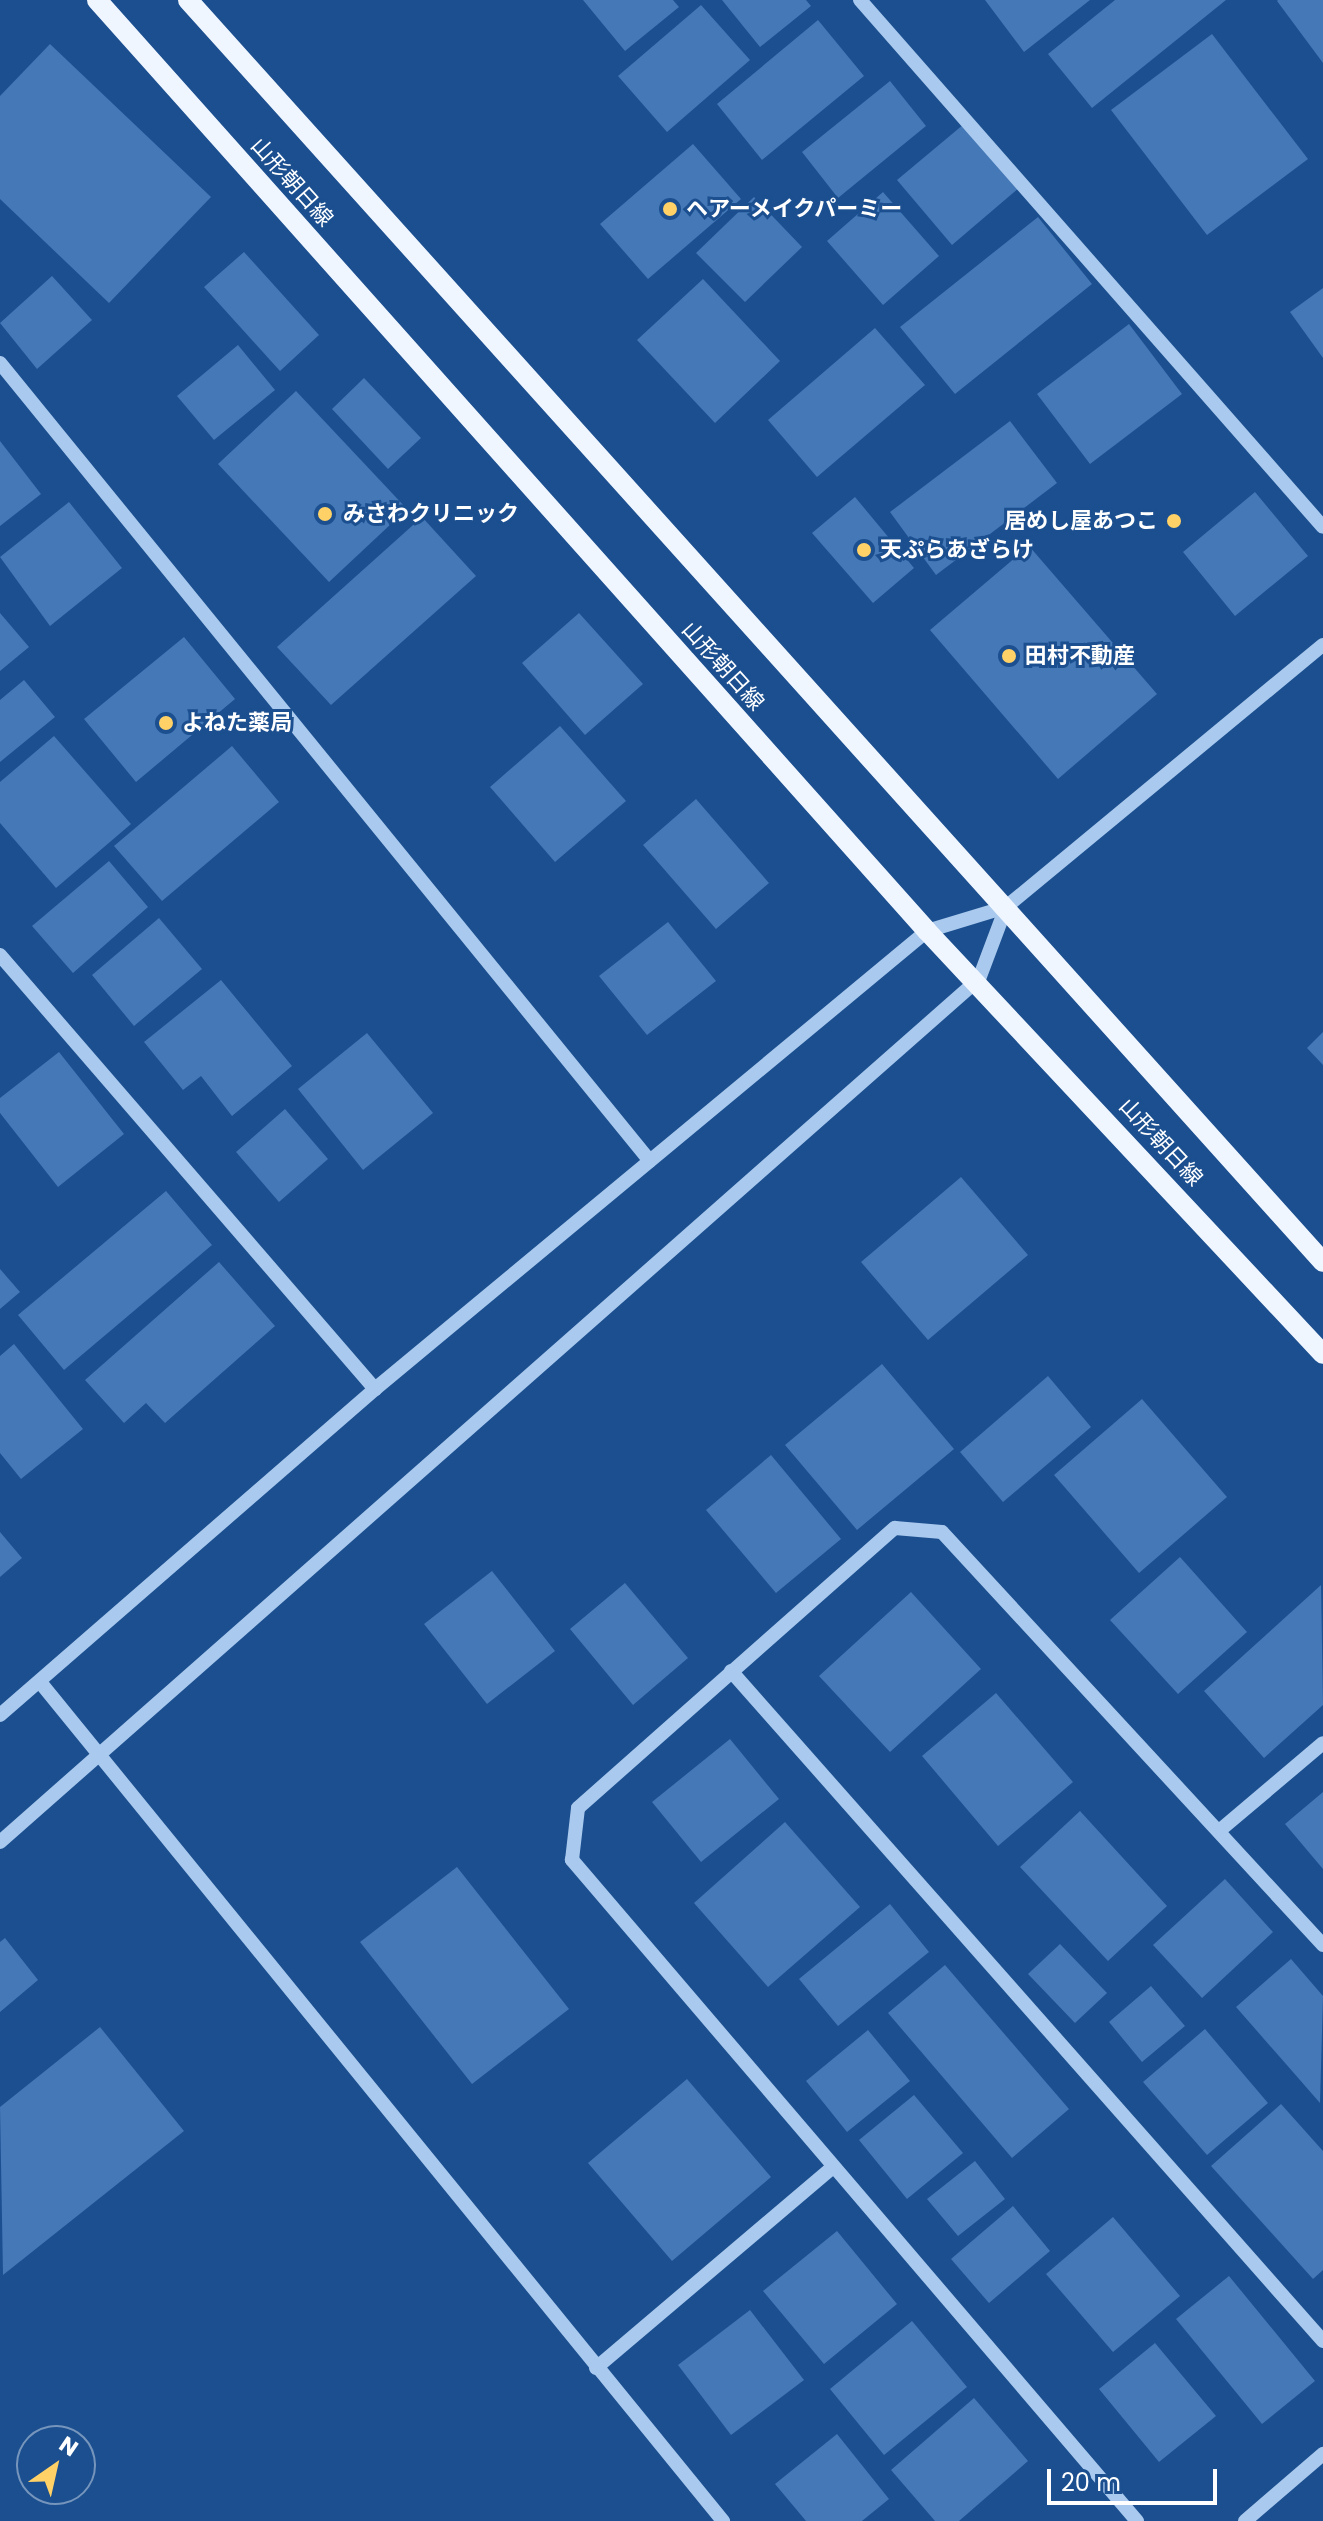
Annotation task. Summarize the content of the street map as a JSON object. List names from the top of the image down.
{
  "streets": {
    "main road": ["山形朝日線"]
  },
  "places": [
    "ヘアーメイクパーミー",
    "みさわクリニック",
    "居めし屋あつこ",
    "天ぷらあざらけ",
    "田村不動産",
    "よねた薬局"
  ],
  "scale_bar": "20 m",
  "north": "top right"
}
